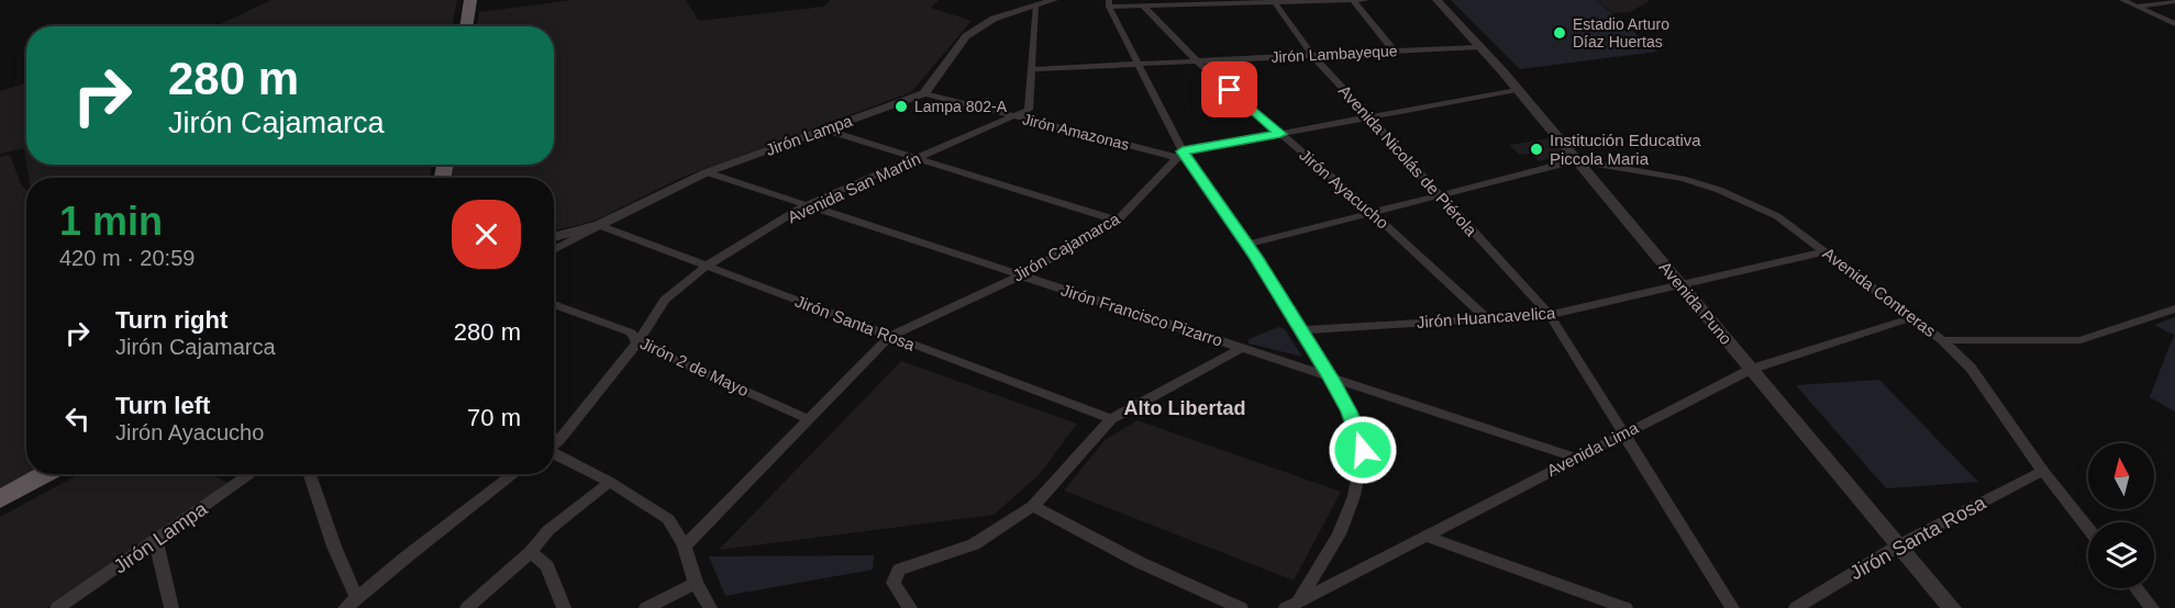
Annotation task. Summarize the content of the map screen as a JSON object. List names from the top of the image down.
{
  "streets": {
    "street": [
      "Jirón Lambayeque",
      "Jirón Amazonas",
      "Jirón Lampa",
      "Avenida Nicolás de Piérola",
      "Avenida San Martín",
      "Jirón Ayacucho",
      "Jirón Cajamarca",
      "Avenida Contreras",
      "Avenida Puno",
      "Jirón Francisco Pizarro",
      "Jirón Huancavelica",
      "Jirón Santa Rosa",
      "Jirón 2 de Mayo",
      "Avenida Lima"
    ]
  },
  "crossings": [
    ["Jirón Lambayeque", "Avenida Nicolás de Piérola"],
    ["Jirón Lambayeque", "Jirón Ayacucho"],
    ["Jirón Lambayeque", "Avenida Puno"],
    ["Jirón Amazonas", "Jirón Lampa"],
    ["Jirón Amazonas", "Avenida San Martín"],
    ["Jirón Amazonas", "Jirón Cajamarca"],
    ["Jirón Lampa", "Jirón Francisco Pizarro"],
    ["Jirón Lampa", "Jirón Santa Rosa"],
    ["Avenida Nicolás de Piérola", "Jirón Huancavelica"],
    ["Avenida Nicolás de Piérola", "Avenida Lima"],
    ["Avenida San Martín", "Jirón Francisco Pizarro"],
    ["Avenida San Martín", "Jirón Santa Rosa"],
    ["Avenida San Martín", "Jirón 2 de Mayo"],
    ["Jirón Ayacucho", "Jirón Huancavelica"],
    ["Jirón Cajamarca", "Jirón Francisco Pizarro"],
    ["Jirón Cajamarca", "Jirón Santa Rosa"],
    ["Jirón Cajamarca", "Jirón 2 de Mayo"],
    ["Avenida Contreras", "Avenida Puno"],
    ["Avenida Contreras", "Jirón Huancavelica"],
    ["Avenida Contreras", "Jirón Santa Rosa"],
    ["Avenida Contreras", "Avenida Lima"],
    ["Avenida Puno", "Jirón Huancavelica"],
    ["Avenida Puno", "Jirón Santa Rosa"],
    ["Avenida Puno", "Avenida Lima"],
    ["Jirón Francisco Pizarro", "Avenida Lima"]
  ],
  "districts": ["Alto Libertad"],
  "places": ["Estadio Arturo Díaz Huertas", "Lampa 802-A", "Institución Educativa Piccola Maria"],
  "north": "top",
  "page": {
    "turn": ["280 m", "Jirón Cajamarca"],
    "heading": ["1 min", "420 m · 20:59"],
    "list": [
      {
        "name": "Turn right",
        "note": "Jirón Cajamarca",
        "value": "280 m"
      },
      {
        "name": "Turn left",
        "note": "Jirón Ayacucho",
        "value": "70 m"
      }
    ]
  }
}
